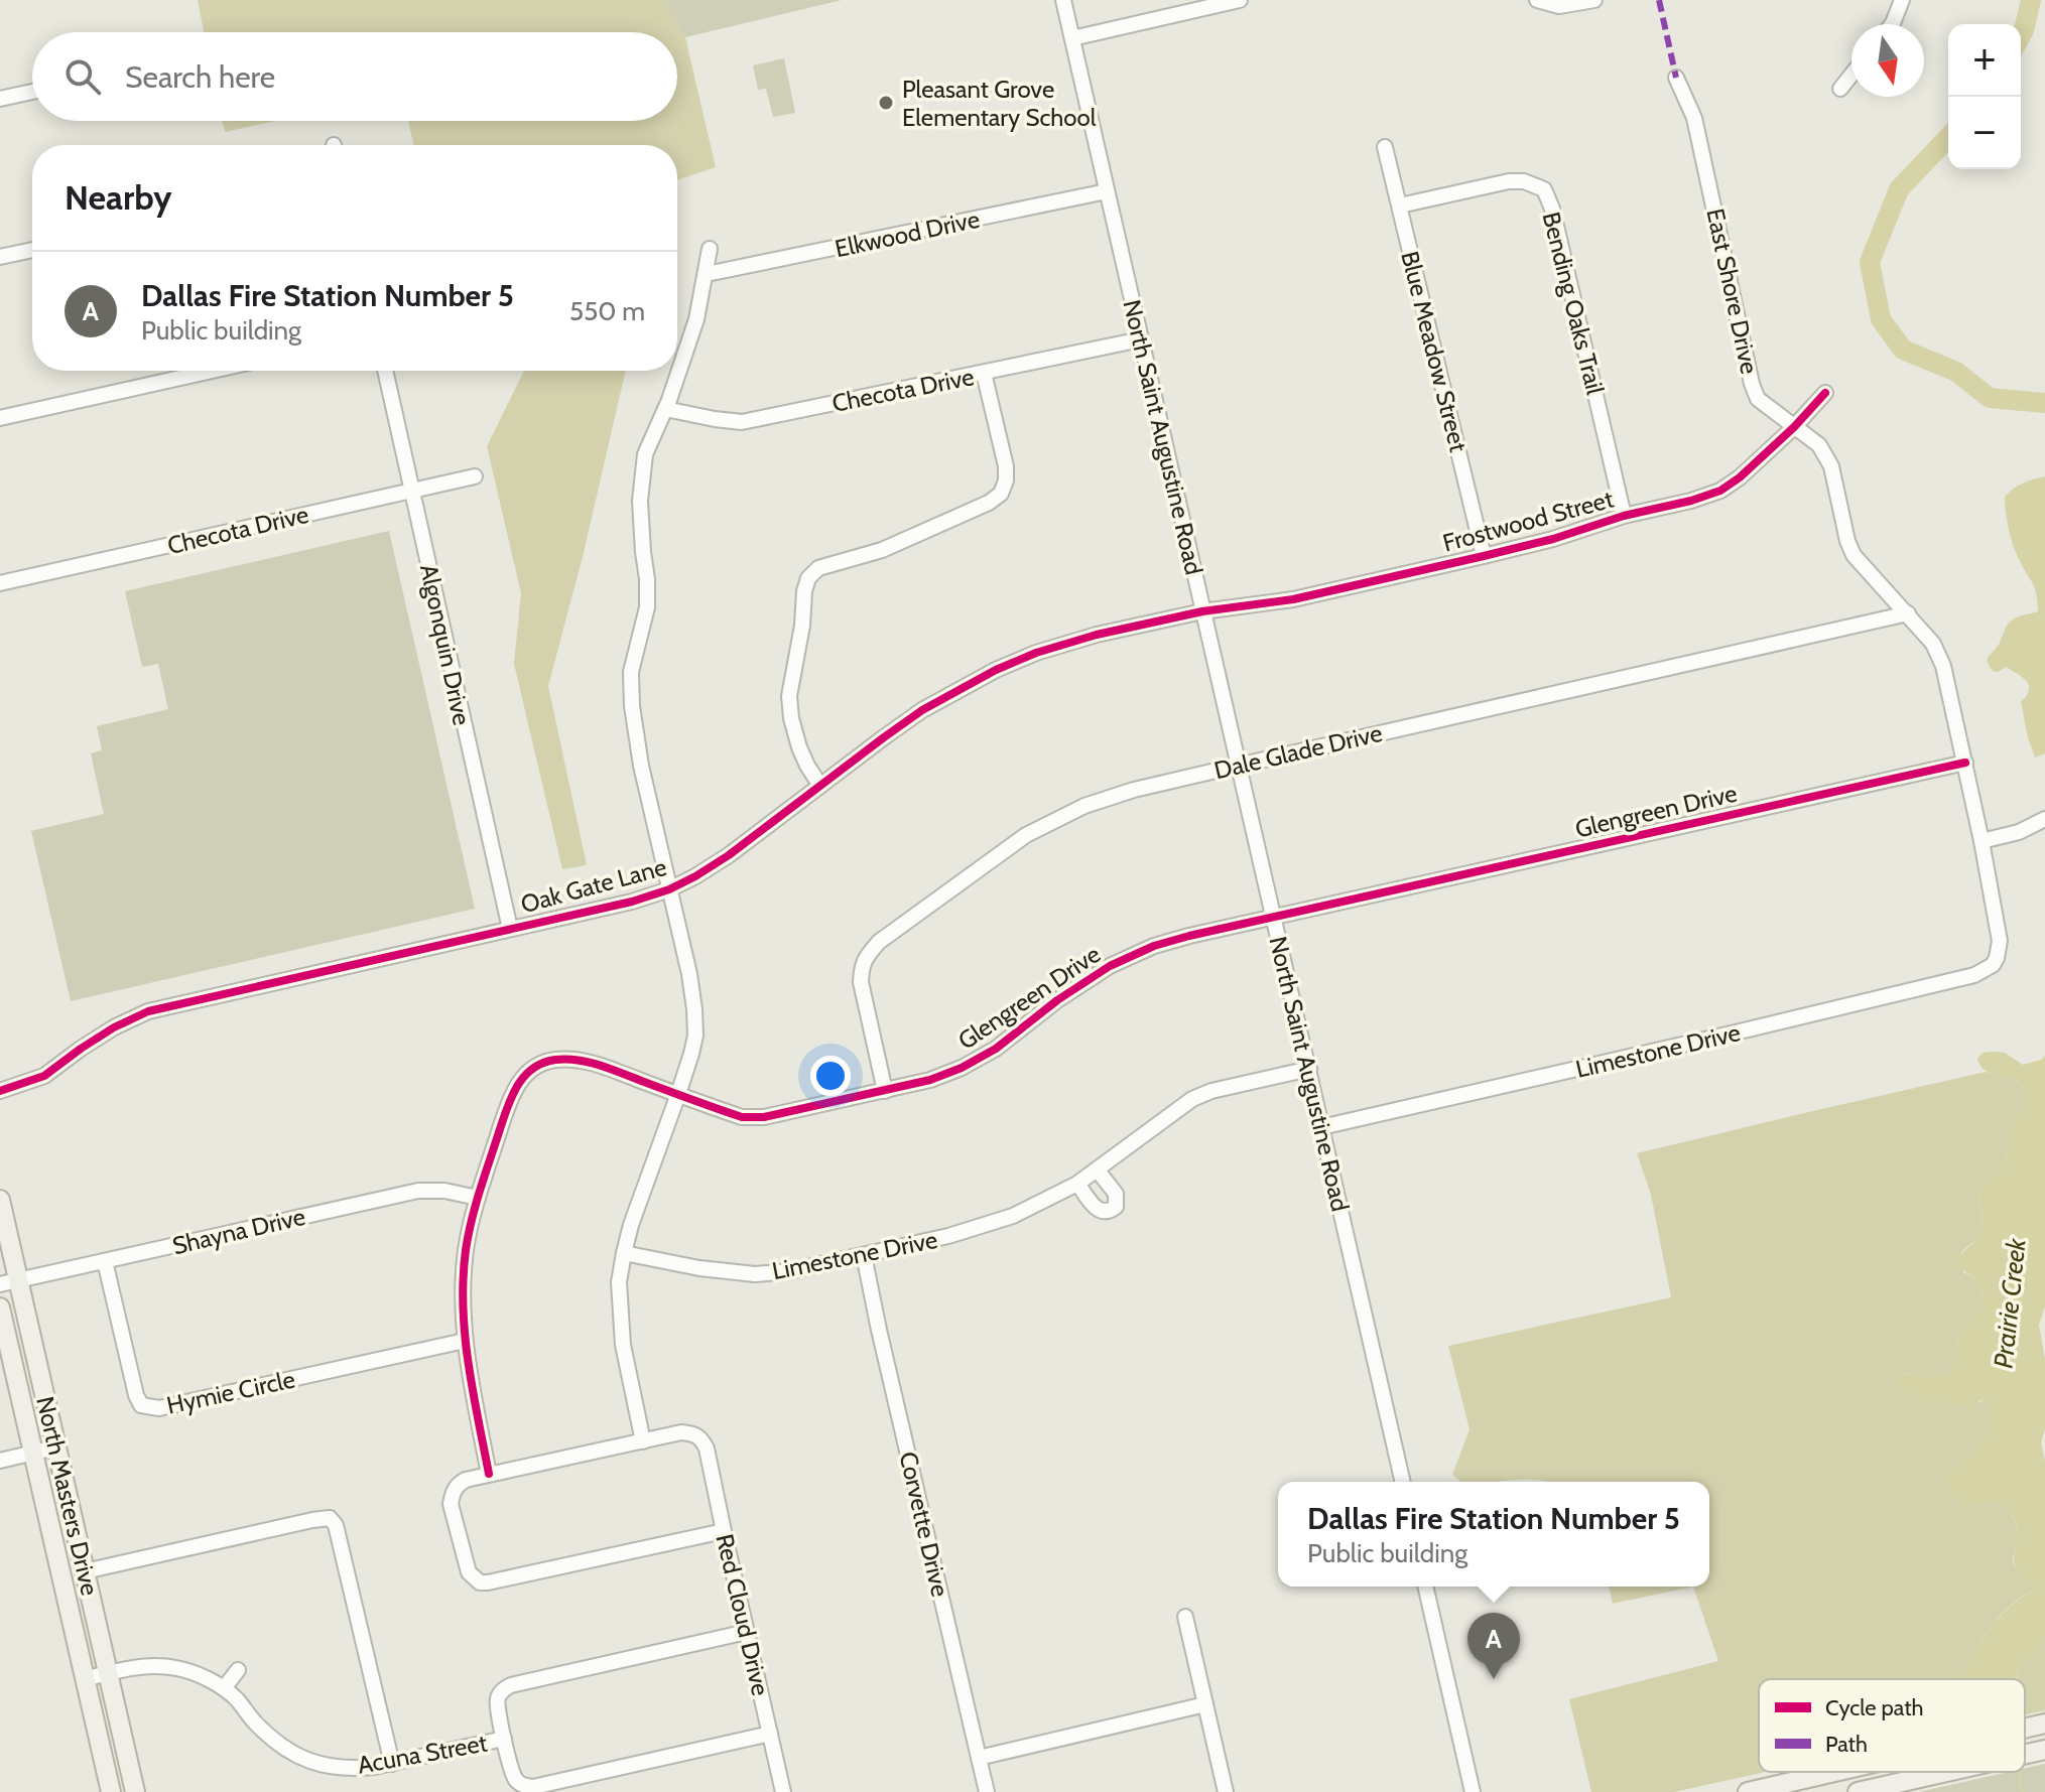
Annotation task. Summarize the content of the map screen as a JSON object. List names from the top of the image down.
{
  "streets": {
    "main road": ["North Masters Drive"],
    "street": [
      "Elkwood Drive",
      "East Shore Drive",
      "Bending Oaks Trail",
      "Blue Meadow Street",
      "Checota Drive",
      "North Saint Augustine Road",
      "Frostwood Street",
      "Algonquin Drive",
      "Dale Glade Drive",
      "Glengreen Drive",
      "Oak Gate Lane",
      "Limestone Drive",
      "Shayna Drive",
      "Hymie Circle",
      "Corvette Drive",
      "Red Cloud Drive",
      "Acuna Street"
    ]
  },
  "crossings": [
    ["Elkwood Drive", "North Saint Augustine Road"],
    ["East Shore Drive", "Frostwood Street"],
    ["East Shore Drive", "Dale Glade Drive"],
    ["East Shore Drive", "Glengreen Drive"],
    ["East Shore Drive", "Limestone Drive"],
    ["Bending Oaks Trail", "Blue Meadow Street"],
    ["Bending Oaks Trail", "Frostwood Street"],
    ["Blue Meadow Street", "Frostwood Street"],
    ["Checota Drive", "North Saint Augustine Road"],
    ["Checota Drive", "Algonquin Drive"],
    ["North Saint Augustine Road", "Frostwood Street"],
    ["North Saint Augustine Road", "Dale Glade Drive"],
    ["North Saint Augustine Road", "Glengreen Drive"],
    ["North Saint Augustine Road", "Oak Gate Lane"],
    ["North Saint Augustine Road", "Limestone Drive"],
    ["Frostwood Street", "Oak Gate Lane"],
    ["Algonquin Drive", "Oak Gate Lane"],
    ["Dale Glade Drive", "Glengreen Drive"],
    ["Glengreen Drive", "Shayna Drive"],
    ["Glengreen Drive", "Hymie Circle"],
    ["Limestone Drive", "Corvette Drive"],
    ["Shayna Drive", "Hymie Circle"],
    ["Shayna Drive", "North Masters Drive"],
    ["North Masters Drive", "Acuna Street"]
  ],
  "water": ["Prairie Creek"],
  "places": ["Pleasant Grove Elementary School"],
  "legend": ["Cycle path", "Path"],
  "north": "bottom",
  "page": {
    "map_buttons": ["+", "−"],
    "search": "Search here",
    "heading": "Nearby",
    "list": [
      {
        "mark": "A",
        "name": "Dallas Fire Station Number 5",
        "note": "Public building",
        "value": "550 m"
      }
    ],
    "popup": ["Dallas Fire Station Number 5", "Public building"],
    "pins": "A"
  }
}
